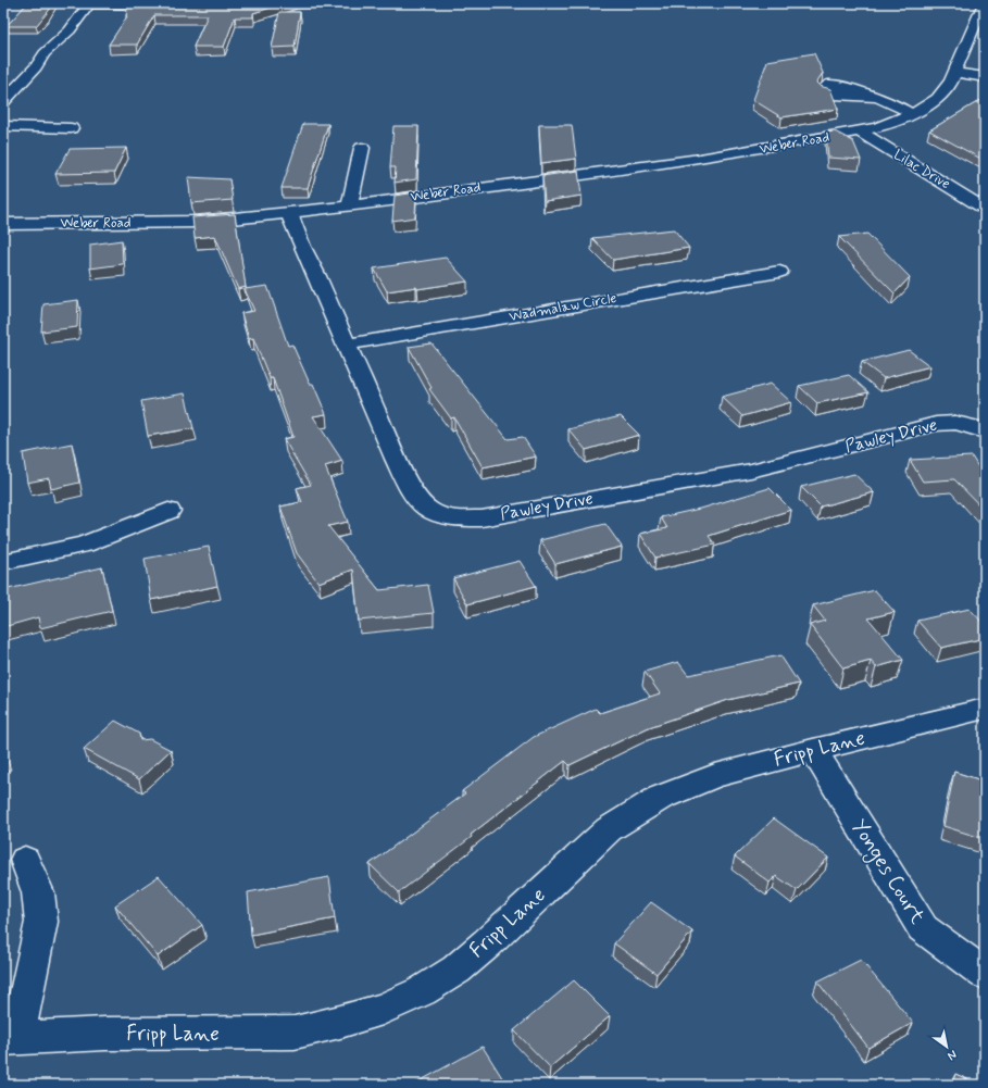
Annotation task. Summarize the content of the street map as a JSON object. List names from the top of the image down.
{
  "streets": {
    "street": [
      "Weber Road",
      "Lilac Drive",
      "Wadmalaw Circle",
      "Pawley Drive",
      "Fripp Lane",
      "Yonges Court"
    ]
  },
  "crossings": [
    ["Weber Road", "Lilac Drive"],
    ["Weber Road", "Pawley Drive"],
    ["Wadmalaw Circle", "Pawley Drive"],
    ["Fripp Lane", "Yonges Court"]
  ],
  "north": "bottom right"
}
